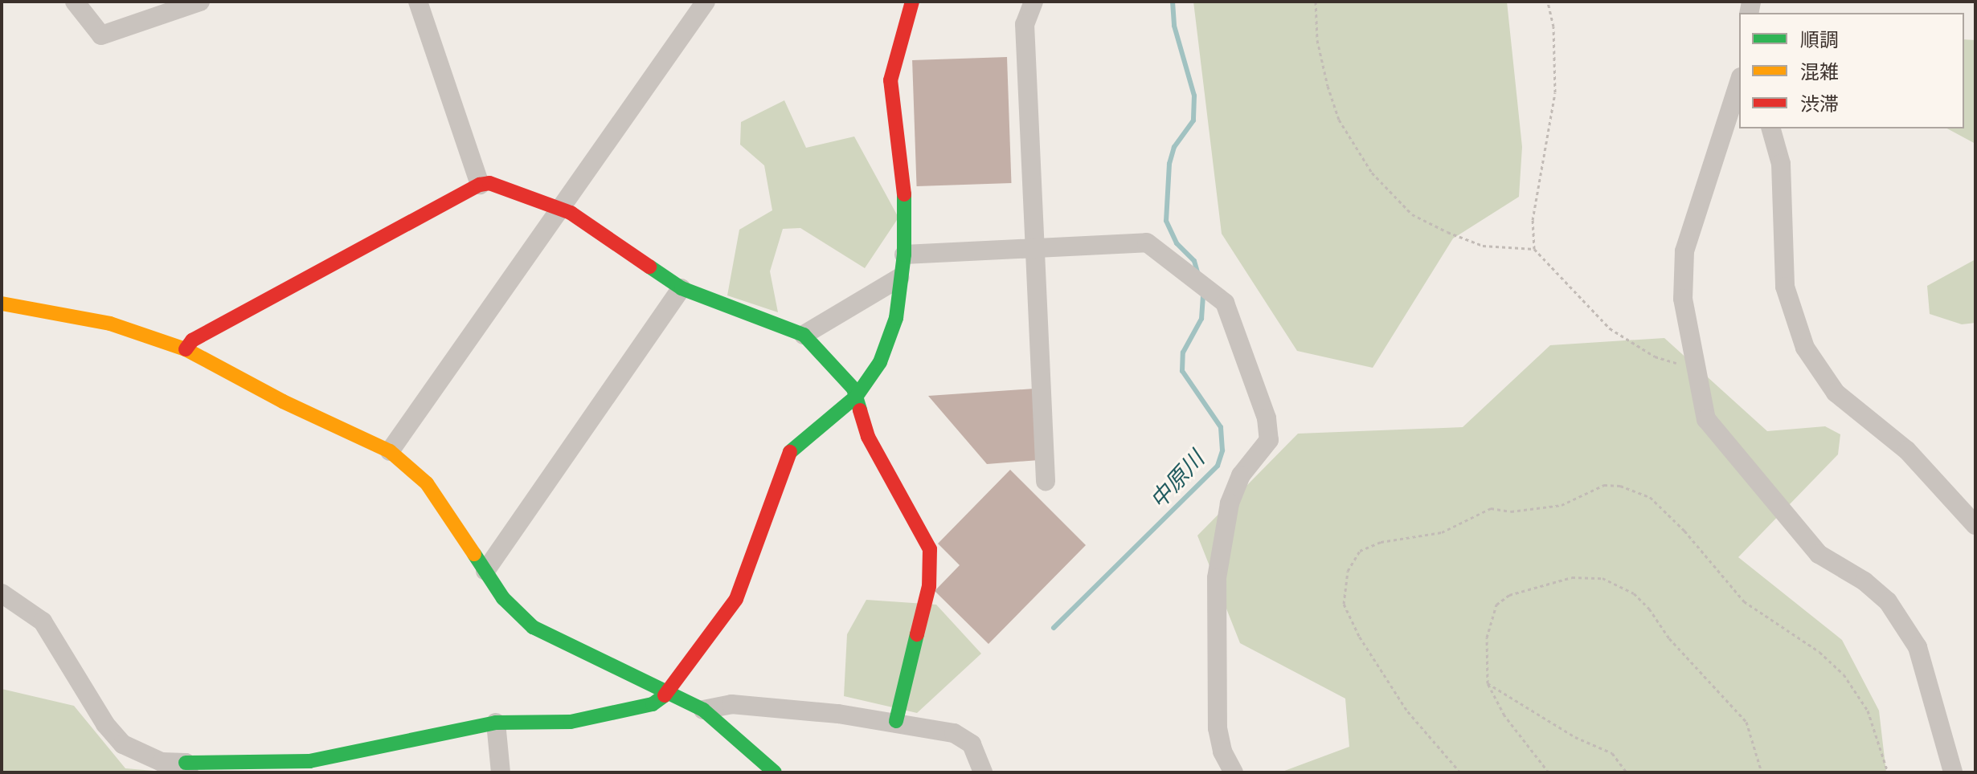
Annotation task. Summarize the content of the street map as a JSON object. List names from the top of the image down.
{
  "water": ["中原川"],
  "legend": ["順調", "混雑", "渋滞"]
}
